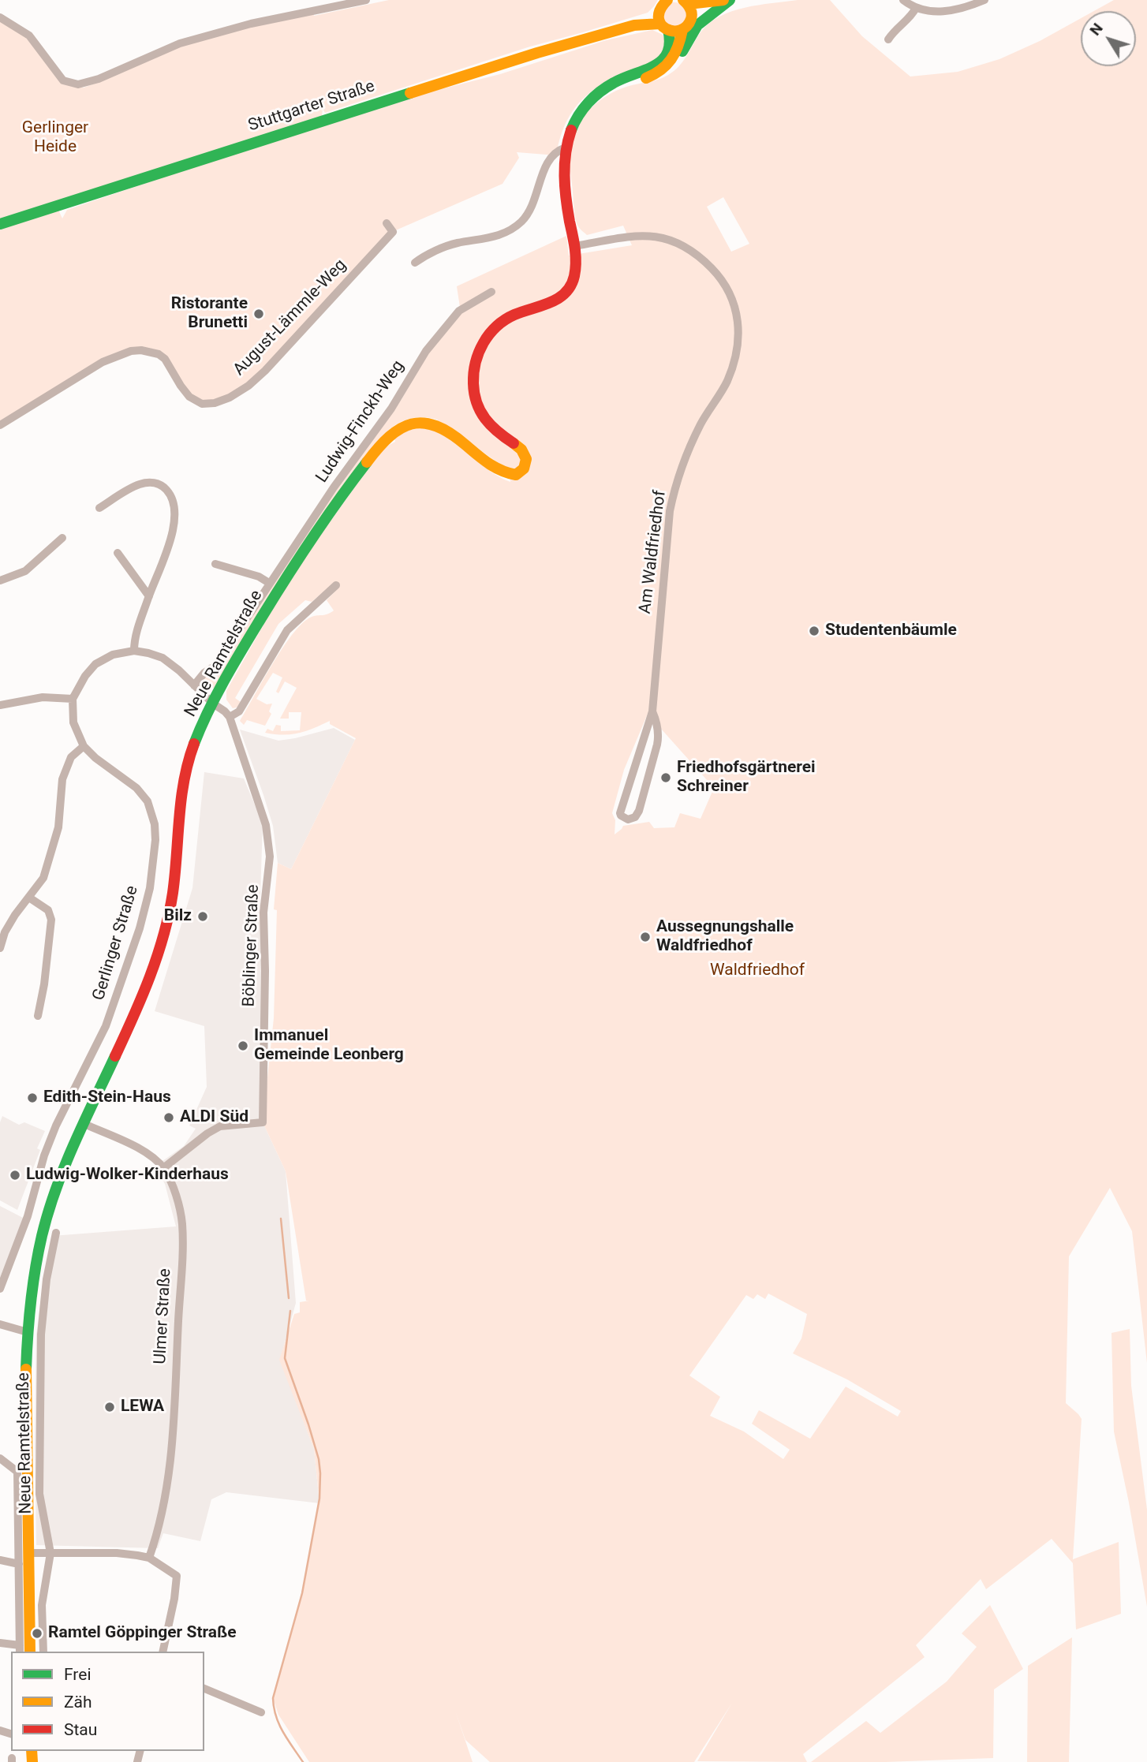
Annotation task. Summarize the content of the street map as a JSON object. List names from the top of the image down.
{
  "streets": {
    "main road": ["Stuttgarter Straße", "Neue Ramtelstraße"],
    "street": [
      "August-Lämmle-Weg",
      "Ludwig-Finckh-Weg",
      "Am Waldfriedhof",
      "Gerlinger Straße",
      "Böblinger Straße",
      "Ulmer Straße"
    ]
  },
  "crossings": [
    ["Stuttgarter Straße", "Neue Ramtelstraße"],
    ["Am Waldfriedhof", "Neue Ramtelstraße"],
    ["Neue Ramtelstraße", "Ulmer Straße"],
    ["Böblinger Straße", "Ulmer Straße"]
  ],
  "parks": ["Gerlinger Heide", "Waldfriedhof"],
  "places": [
    "Ristorante Brunetti",
    "Studentenbäumle",
    "Friedhofsgärtnerei Schreiner",
    "Bilz",
    "Aussegnungshalle Waldfriedhof",
    "Immanuel Gemeinde Leonberg",
    "Edith-Stein-Haus",
    "ALDI Süd",
    "Ludwig-Wolker-Kinderhaus",
    "LEWA",
    "Ramtel Göppinger Straße"
  ],
  "legend": ["Frei", "Zäh", "Stau"],
  "north": "top left"
}
